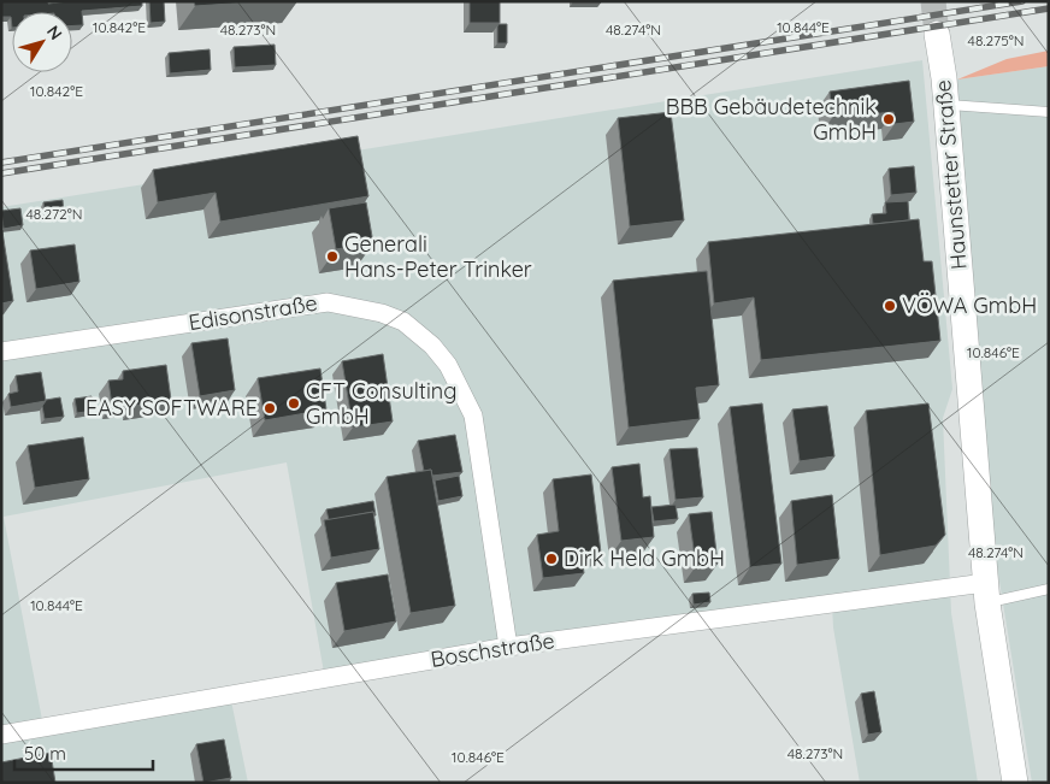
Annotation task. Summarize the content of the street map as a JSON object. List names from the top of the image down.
{
  "streets": {
    "street": ["Haunstetter Straße", "Edisonstraße", "Boschstraße"]
  },
  "crossings": [
    ["Haunstetter Straße", "Boschstraße"],
    ["Edisonstraße", "Boschstraße"]
  ],
  "places": [
    "BBB Gebäudetechnik GmbH",
    "Generali Hans-Peter Trinker",
    "VÖWA GmbH",
    "CFT Consulting GmbH",
    "EASY SOFTWARE",
    "Dirk Held GmbH"
  ],
  "scale_bar": "50 m",
  "north": "top right",
  "coordinates": [
    "10.842°E",
    "10.844°E",
    "48.273°N",
    "48.274°N",
    "48.275°N",
    "48.272°N",
    "10.846°E"
  ]
}
